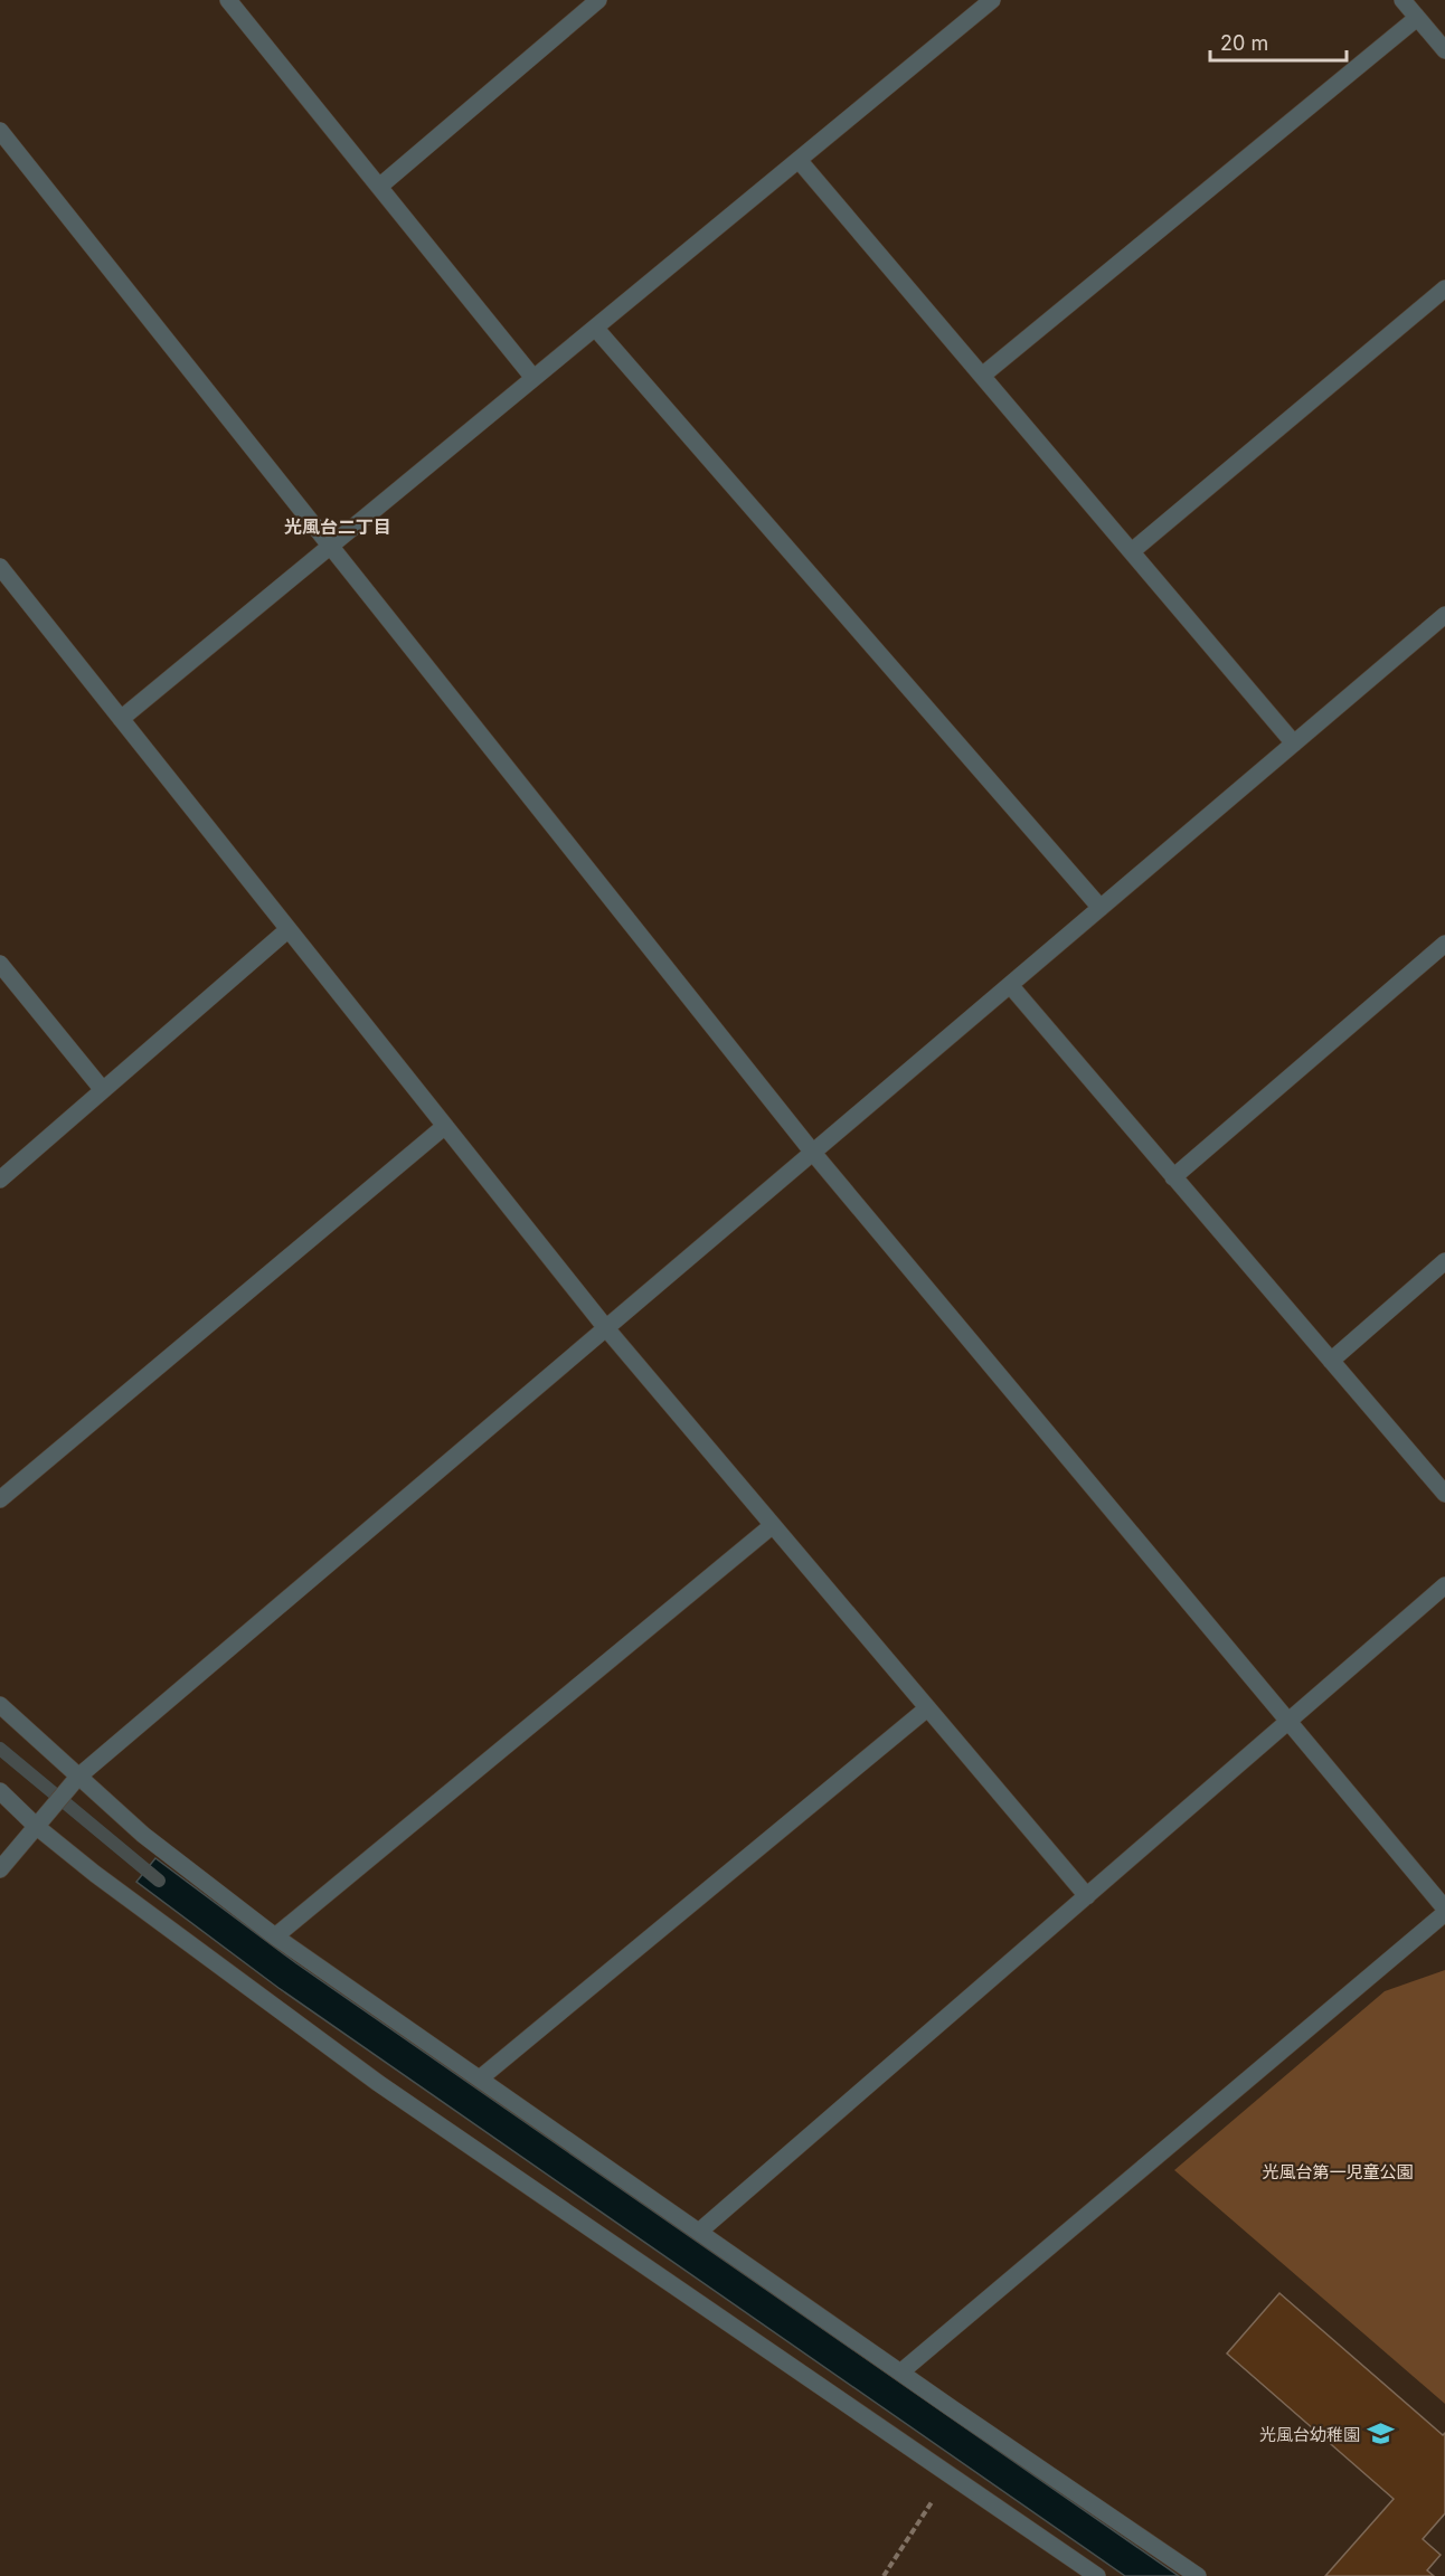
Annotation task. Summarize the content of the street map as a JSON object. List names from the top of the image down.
{
  "districts": ["光風台二丁目"],
  "parks": ["光風台第一児童公園"],
  "places": {
    "school or university": ["光風台幼稚園"]
  },
  "scale_bar": "20 m"
}
